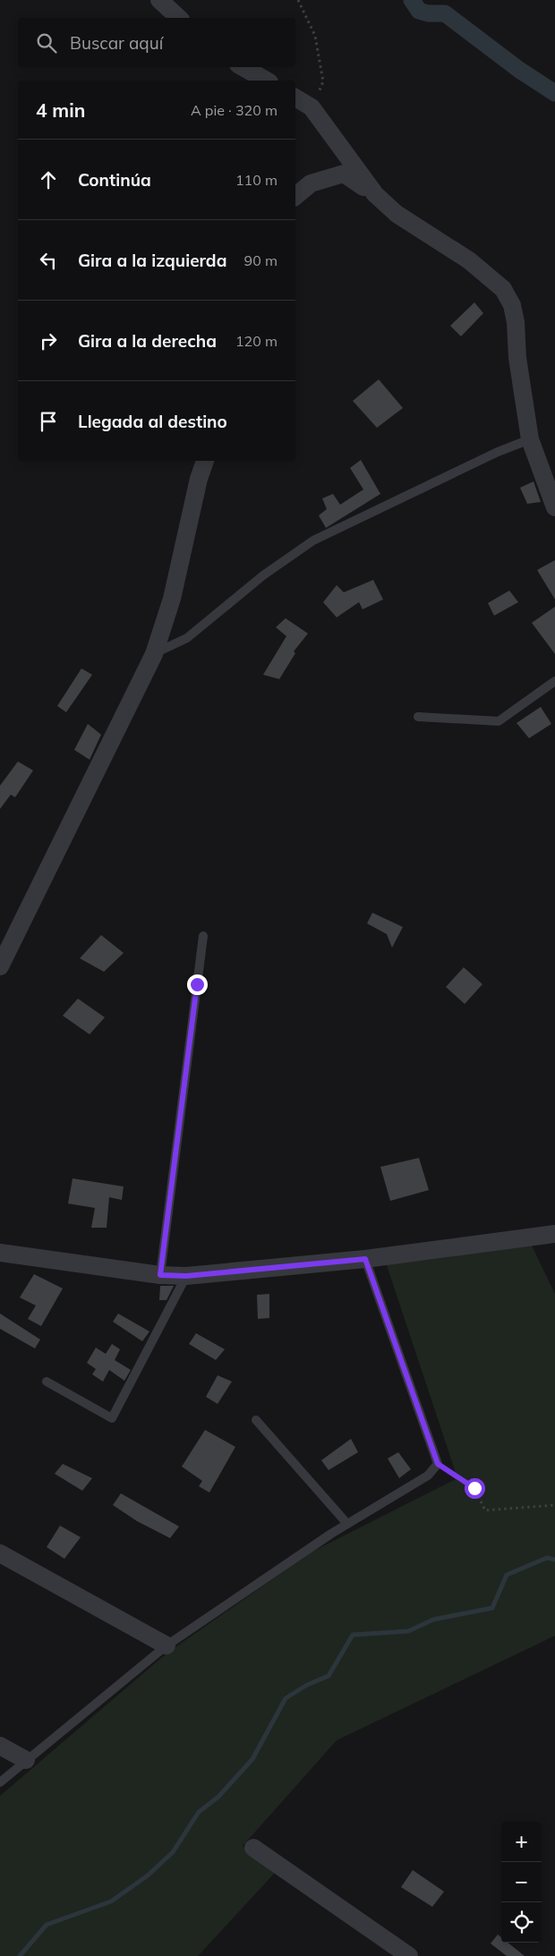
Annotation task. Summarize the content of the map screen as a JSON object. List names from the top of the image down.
{
  "page": {
    "search": "Buscar aquí",
    "heading": ["4 min", "A pie · 320 m"],
    "list": [
      ["Continúa", "110 m"],
      ["Gira a la izquierda", "90 m"],
      ["Gira a la derecha", "120 m"],
      "Llegada al destino"
    ],
    "map_buttons": ["+", "−"]
  }
}
